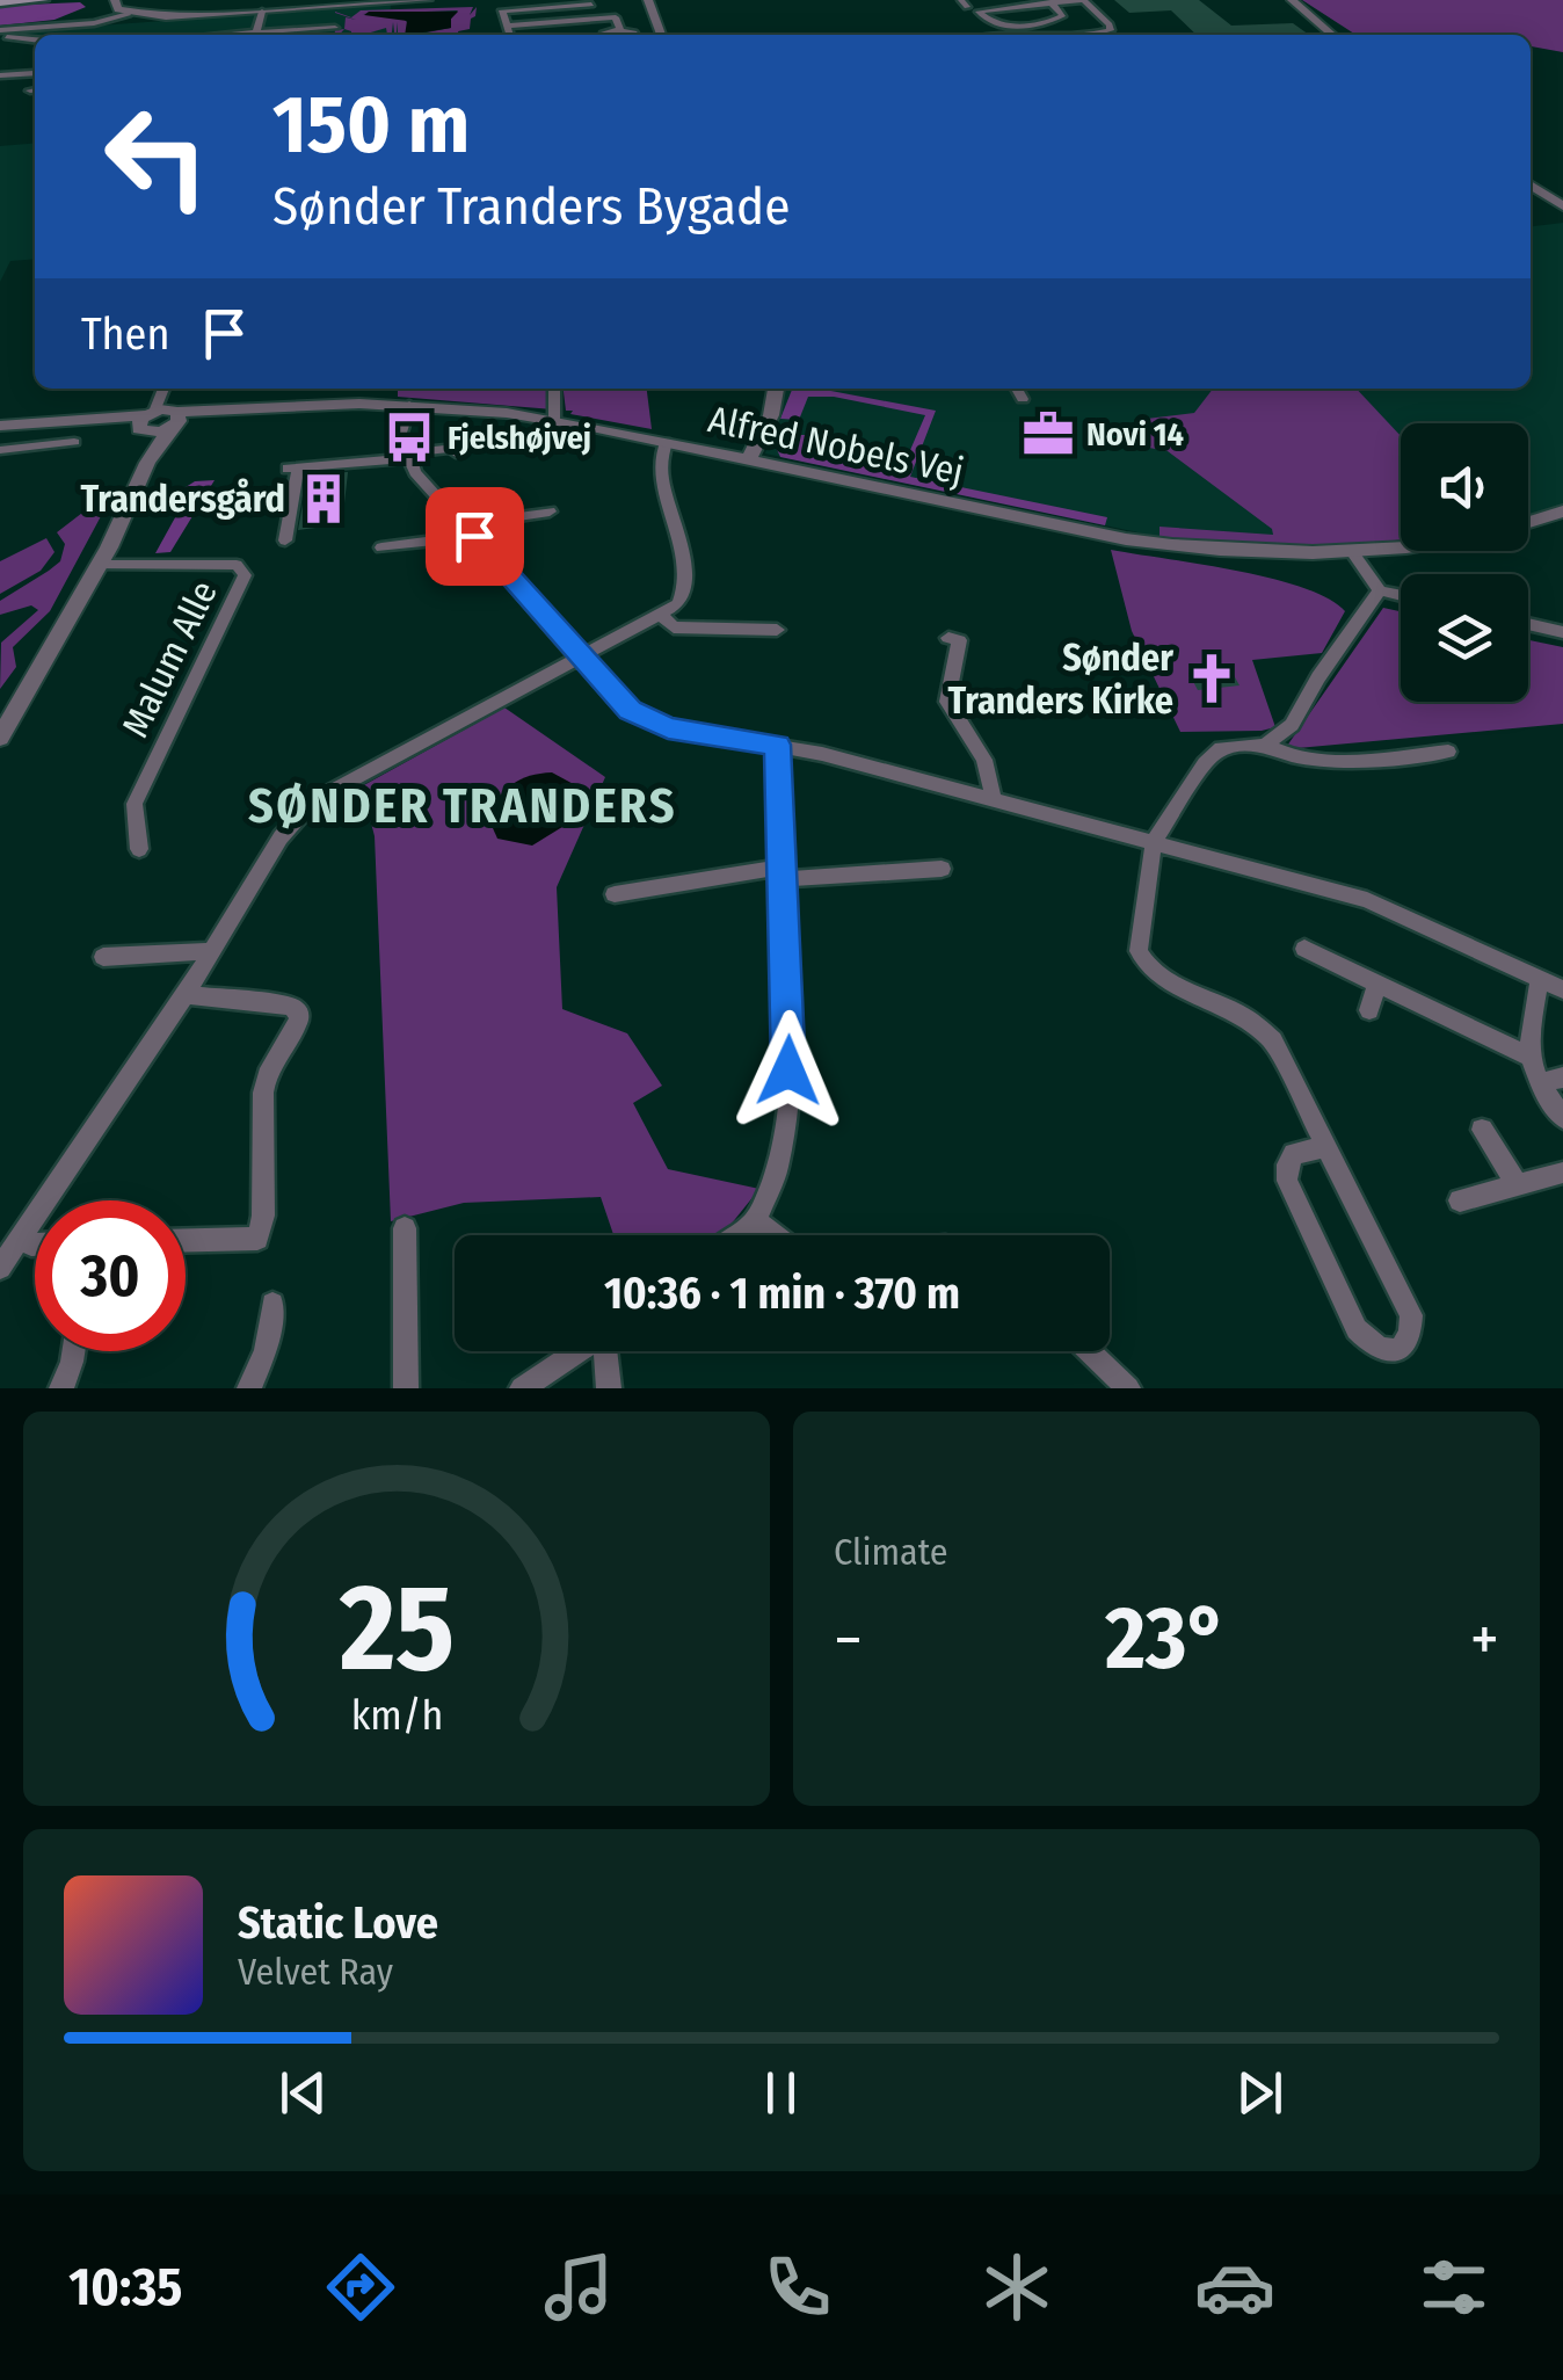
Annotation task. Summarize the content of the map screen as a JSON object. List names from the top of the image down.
{
  "streets": {
    "street": ["Alfred Nobels Vej", "Malum Alle"]
  },
  "districts": ["SØNDER TRANDERS"],
  "places": {
    "office": ["Novi 14"],
    "bus stop": ["Fjelshøjvej"],
    "building": ["Trandersgård"],
    "church": ["Sønder Tranders Kirke"]
  },
  "page": {
    "turn": ["150 m", "Sønder Tranders Bygade"],
    "then": "Then",
    "limit": "30",
    "trip": "10:36 · 1 min · 370 m",
    "tile": "Climate",
    "heat": ["−", "23°", "+"],
    "song": ["Static Love", "Velvet Ray"],
    "tabs": "10:35",
    "gauge": ["25", "km/h"]
  }
}
